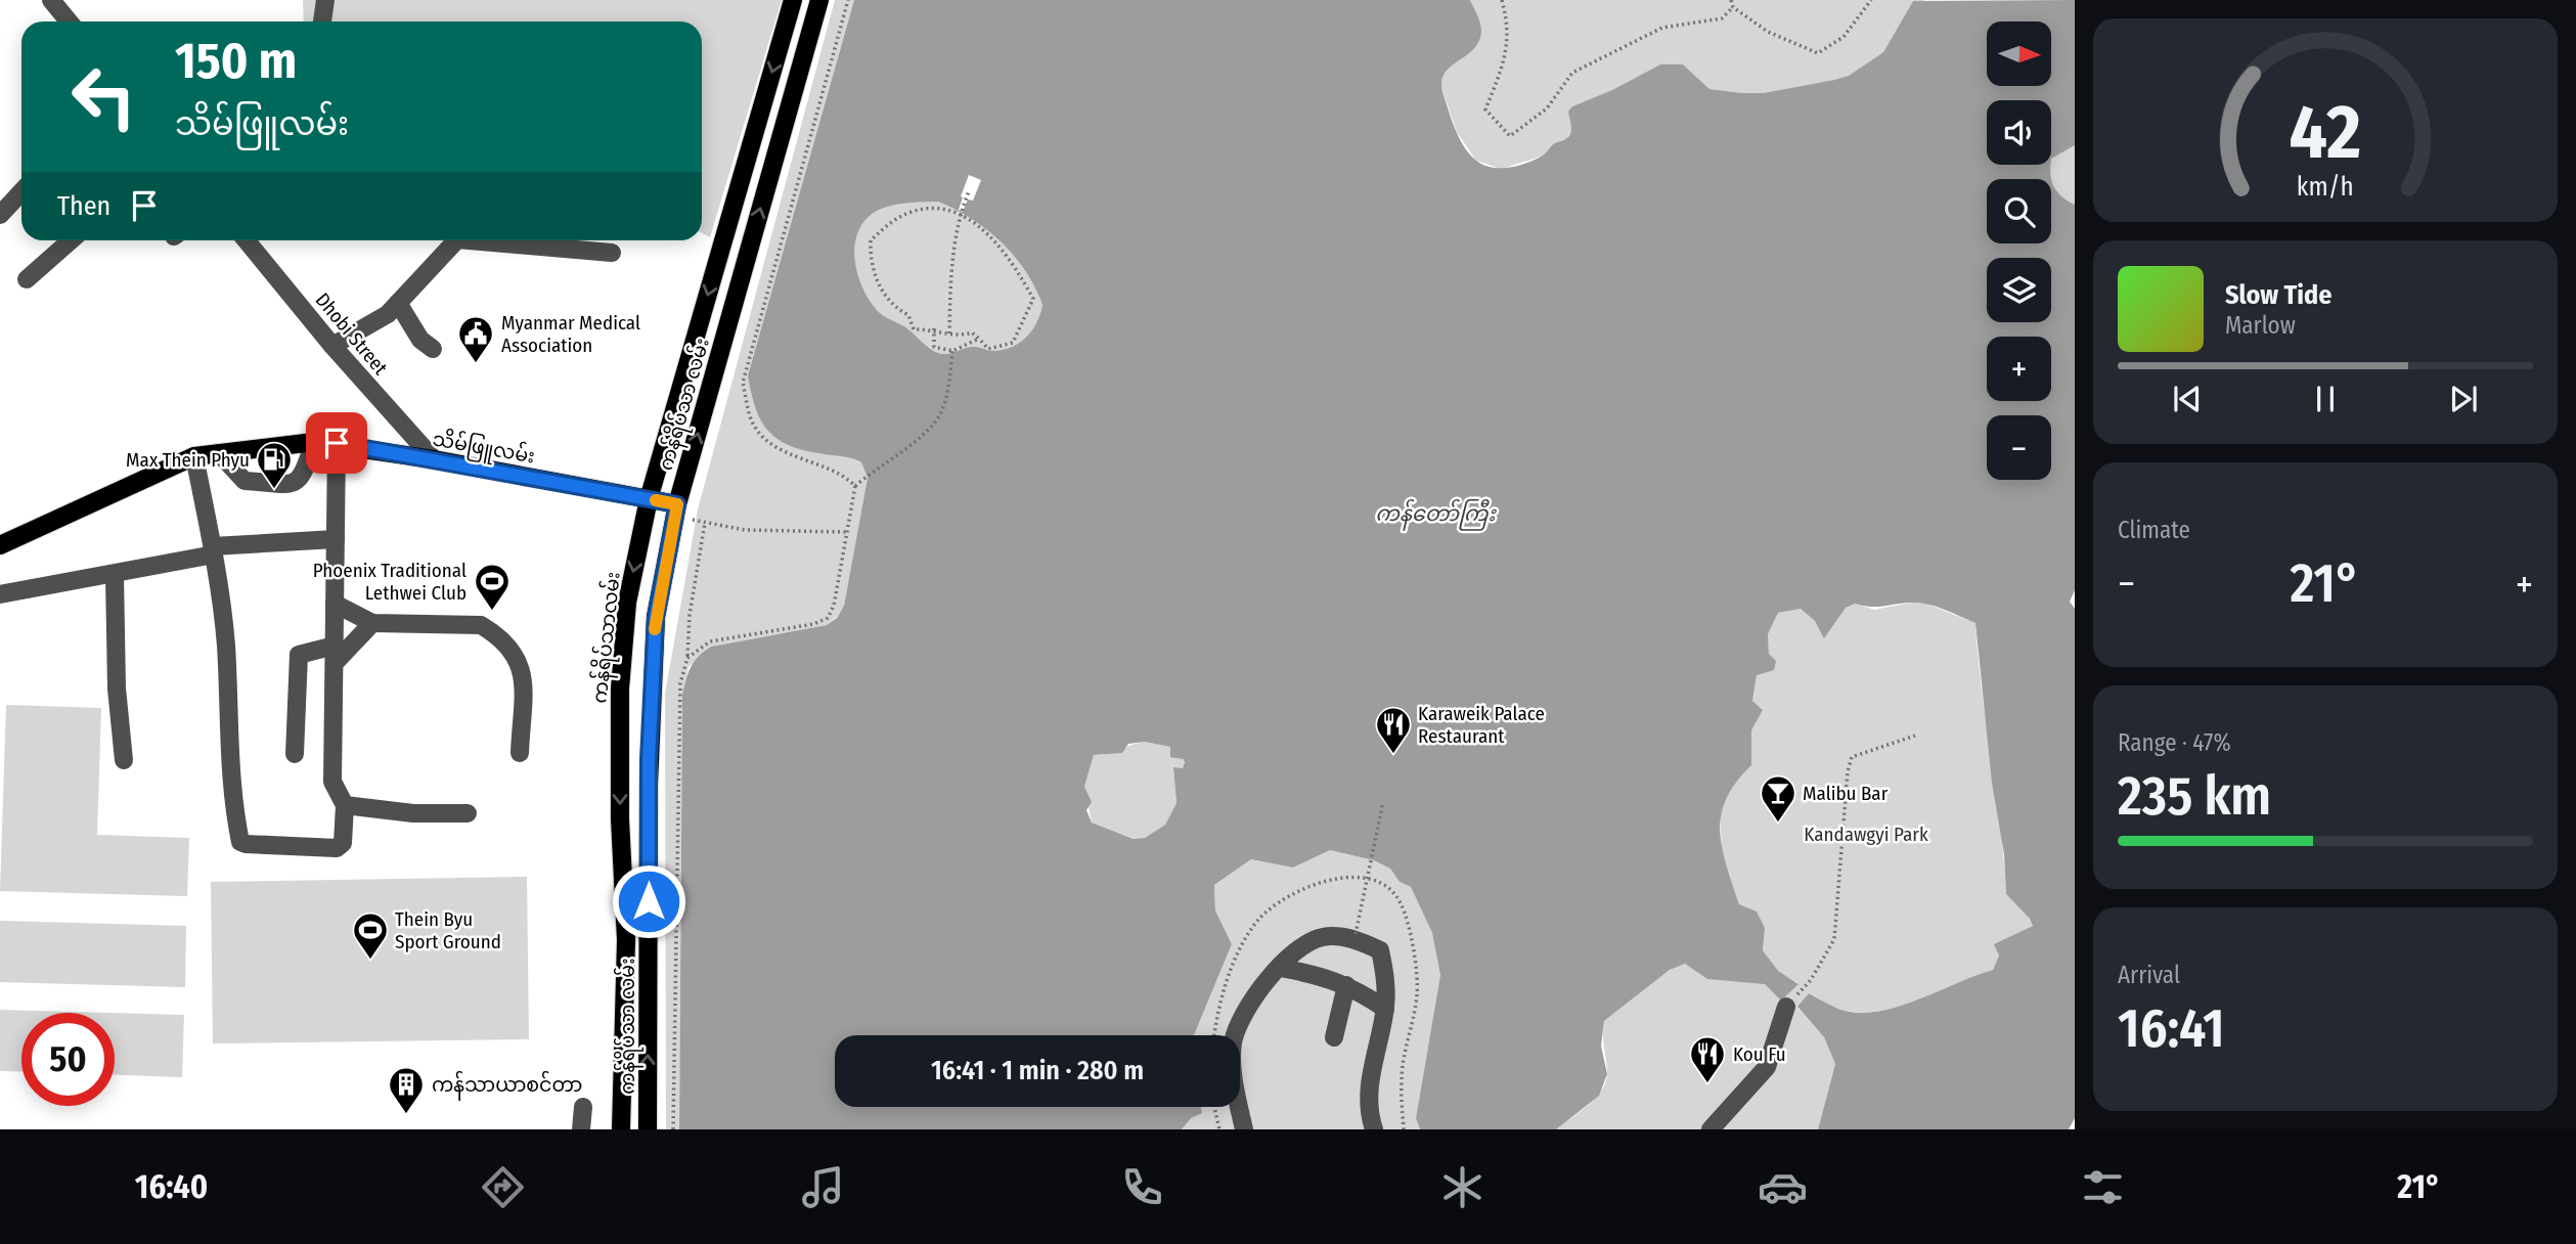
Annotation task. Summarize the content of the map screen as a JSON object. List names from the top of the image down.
{
  "streets": {
    "main road": ["ကန်ရိပ်သာ လမ်း", "သိမ်ဖြူလမ်း", "ကန်ရိပ်သာလမ်း"],
    "street": ["Dhobi Street"]
  },
  "crossings": [
    ["Dhobi Street", "သိမ်ဖြူလမ်း"],
    ["ကန်ရိပ်သာ လမ်း", "သိမ်ဖြူလမ်း"],
    ["သိမ်ဖြူလမ်း", "ကန်ရိပ်သာလမ်း"]
  ],
  "one_way": ["ကန်ရိပ်သာ လမ်း", "ကန်ရိပ်သာလမ်း"],
  "water": ["ကန်တော်ကြီး"],
  "parks": ["Kandawgyi Park"],
  "places": {
    "public building": ["Myanmar Medical Association"],
    "fuel station": ["Max Thein Phyu"],
    "sports": ["Phoenix Traditional Lethwei Club", "Thein Byu Sport Ground"],
    "restaurant": ["Karaweik Palace Restaurant", "Kou Fu"],
    "bar": ["Malibu Bar"],
    "building": ["ကန်သာယာစင်တာ"]
  },
  "north": "right",
  "page": {
    "map_buttons": ["+", "−"],
    "turn": ["150 m", "သိမ်ဖြူလမ်း"],
    "then": "Then",
    "song": ["Slow Tide", "Marlow"],
    "tile": [
      "Climate",
      ["Range · 47%", "235 km"],
      ["Arrival", "16:41"]
    ],
    "heat": ["−", "21°", "+"],
    "limit": "50",
    "trip": "16:41 · 1 min · 280 m",
    "tabs": ["16:40", "21°"],
    "gauge": ["42", "km/h"]
  }
}
